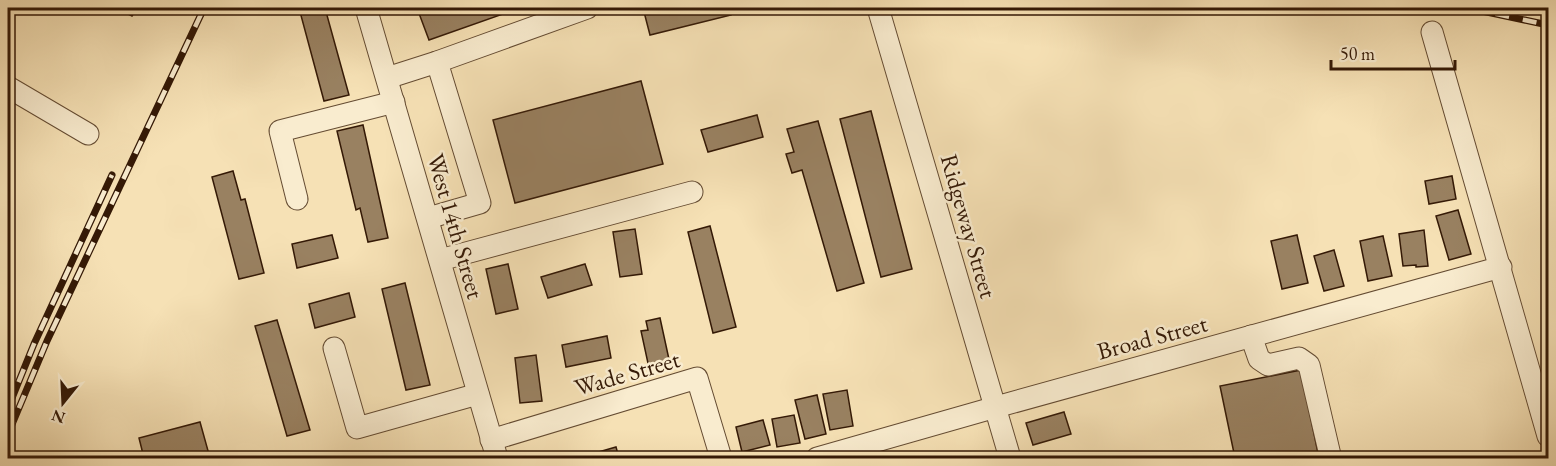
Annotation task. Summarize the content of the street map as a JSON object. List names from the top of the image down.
{
  "streets": {
    "street": [
      "West 14th Street",
      "Ridgeway Street",
      "Broad Street",
      "Wade Street"
    ]
  },
  "crossings": [
    ["West 14th Street", "Wade Street"],
    ["Ridgeway Street", "Broad Street"]
  ],
  "scale_bar": "50 m",
  "north": "bottom"
}
